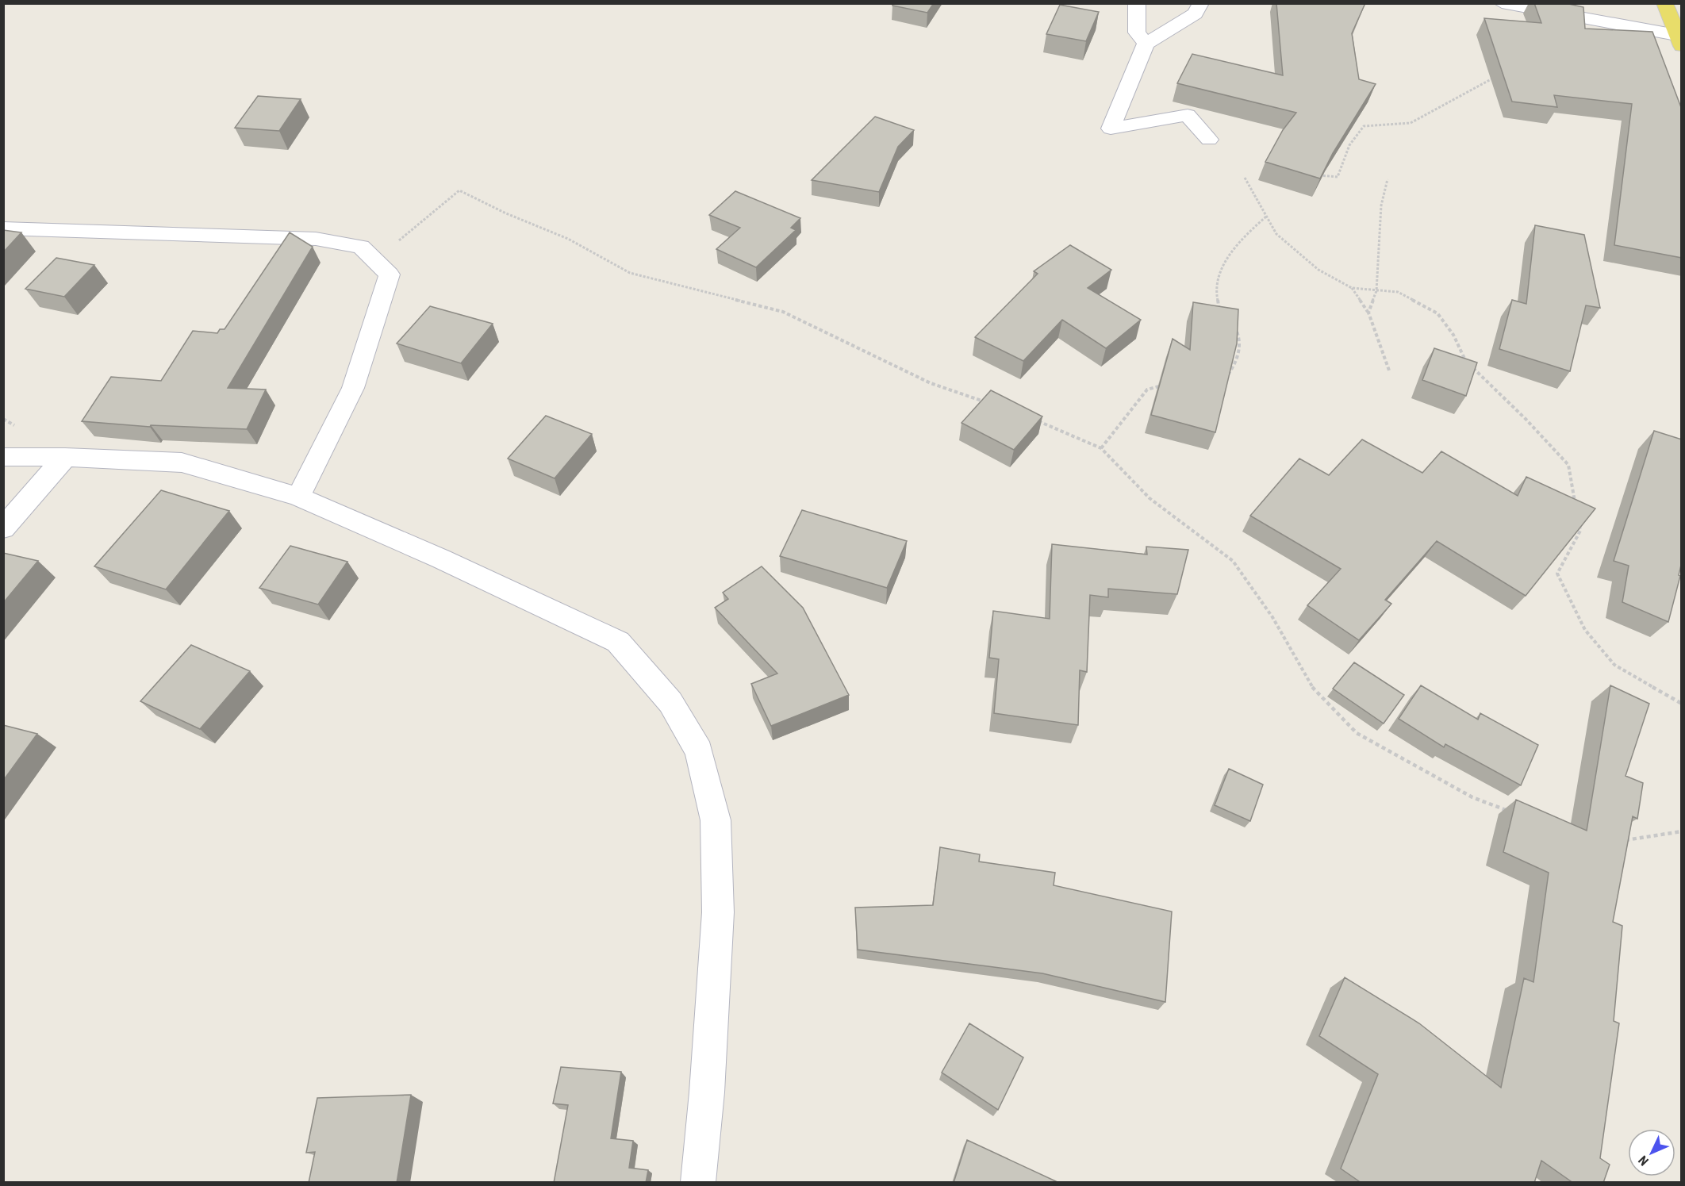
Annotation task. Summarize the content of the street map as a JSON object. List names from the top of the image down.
{
  "north": "bottom left"
}
